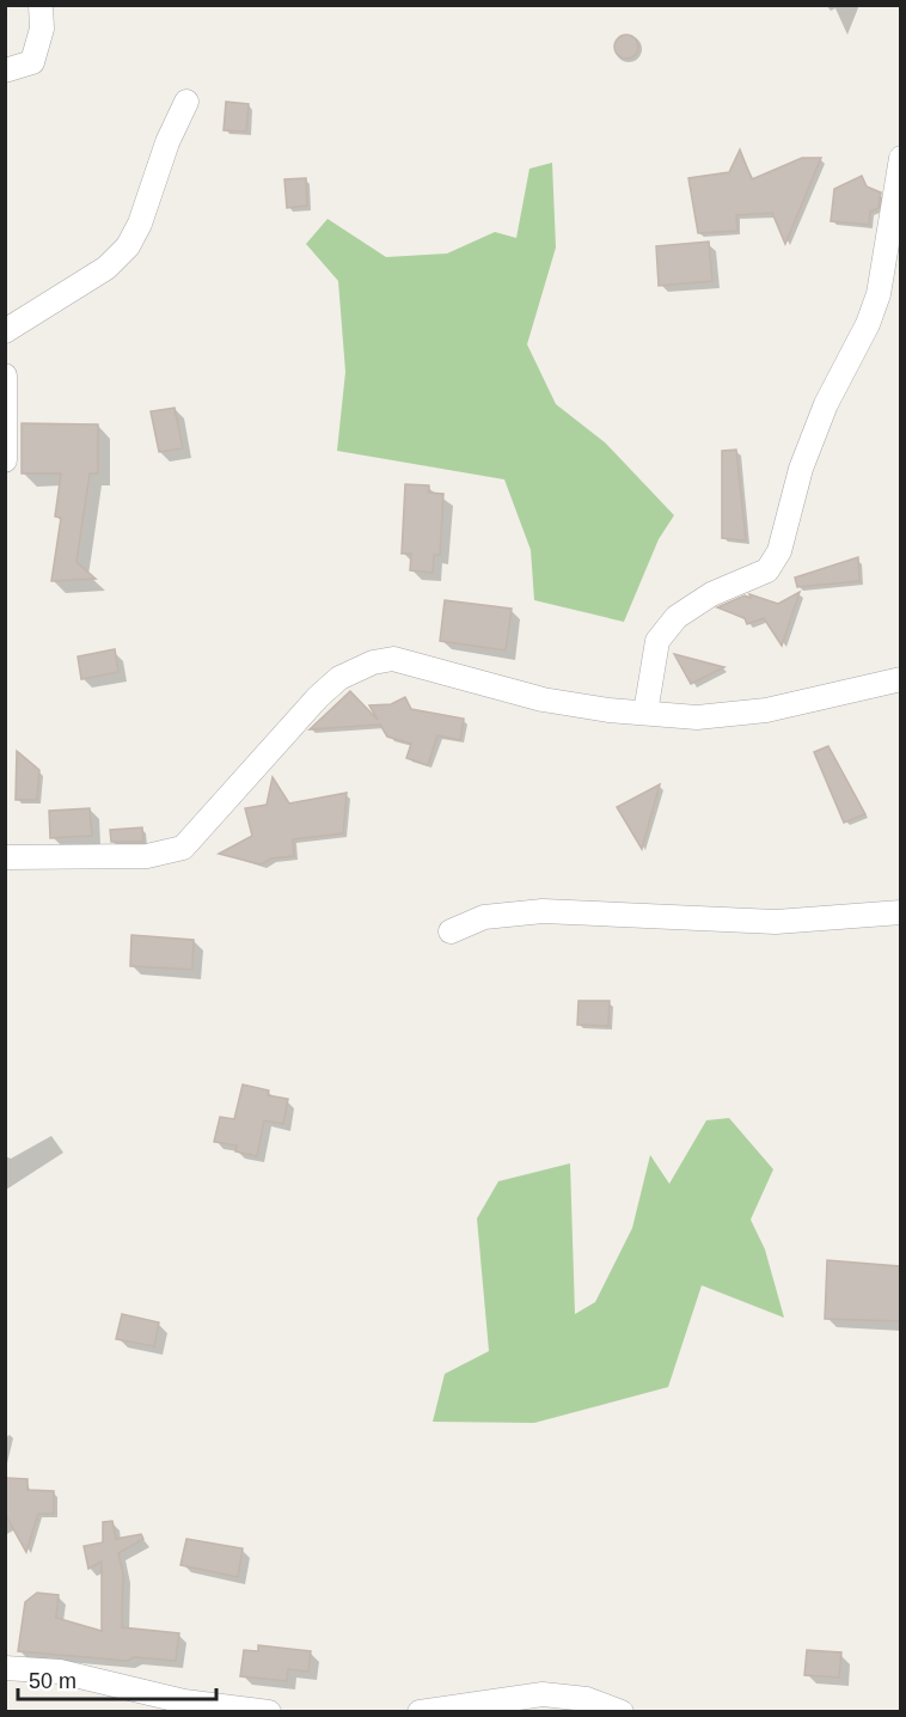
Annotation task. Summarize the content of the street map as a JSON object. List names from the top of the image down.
{
  "scale_bar": "50 m"
}
